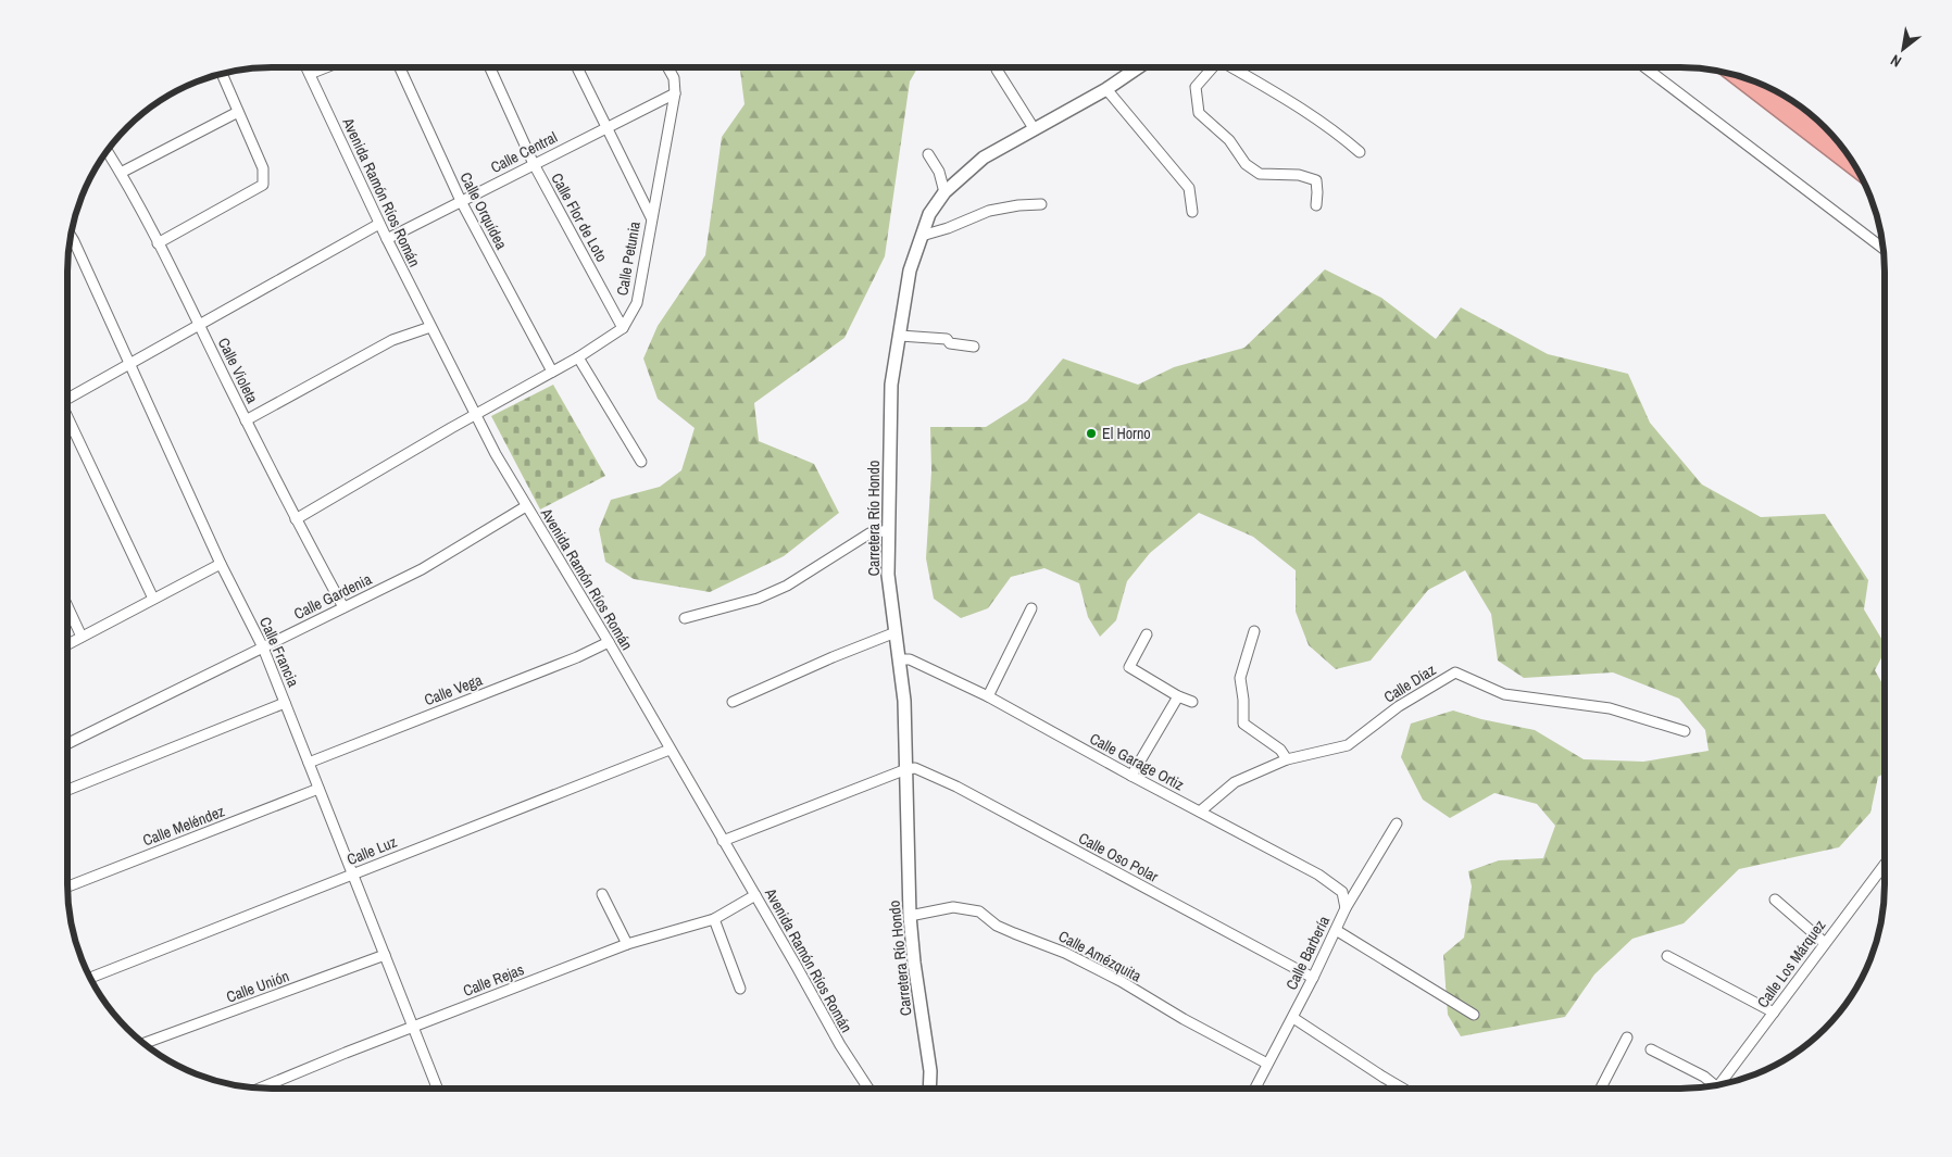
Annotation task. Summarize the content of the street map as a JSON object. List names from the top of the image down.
{
  "streets": {
    "street": [
      "Calle Central",
      "Avenida Ramón Ríos Román",
      "Calle Orquídea",
      "Calle Flor de Loto",
      "Calle Petunia",
      "Calle Violeta",
      "Carretera Río Hondo",
      "Calle Gardenia",
      "Calle Francia",
      "Calle Díaz",
      "Calle Vega",
      "Calle Garage Ortiz",
      "Calle Meléndez",
      "Calle Luz",
      "Calle Oso Polar",
      "Calle Barbería",
      "Calle Amézquita",
      "Calle Los Márquez",
      "Calle Rejas",
      "Calle Unión"
    ]
  },
  "crossings": [
    ["Calle Central", "Avenida Ramón Ríos Román"],
    ["Calle Central", "Calle Orquídea"],
    ["Calle Central", "Calle Flor de Loto"],
    ["Calle Central", "Calle Petunia"],
    ["Avenida Ramón Ríos Román", "Calle Petunia"],
    ["Avenida Ramón Ríos Román", "Calle Gardenia"],
    ["Avenida Ramón Ríos Román", "Calle Vega"],
    ["Avenida Ramón Ríos Román", "Calle Luz"],
    ["Avenida Ramón Ríos Román", "Calle Rejas"],
    ["Calle Orquídea", "Calle Petunia"],
    ["Calle Flor de Loto", "Calle Petunia"],
    ["Calle Petunia", "Calle Violeta"],
    ["Calle Violeta", "Calle Gardenia"],
    ["Carretera Río Hondo", "Calle Garage Ortiz"],
    ["Carretera Río Hondo", "Calle Oso Polar"],
    ["Carretera Río Hondo", "Calle Amézquita"],
    ["Calle Gardenia", "Calle Francia"],
    ["Calle Francia", "Calle Vega"],
    ["Calle Francia", "Calle Meléndez"],
    ["Calle Francia", "Calle Luz"],
    ["Calle Francia", "Calle Rejas"],
    ["Calle Francia", "Calle Unión"],
    ["Calle Díaz", "Calle Garage Ortiz"],
    ["Calle Garage Ortiz", "Calle Barbería"],
    ["Calle Oso Polar", "Calle Barbería"],
    ["Calle Barbería", "Calle Amézquita"]
  ],
  "places": ["El Horno"],
  "north": "bottom left"
}
